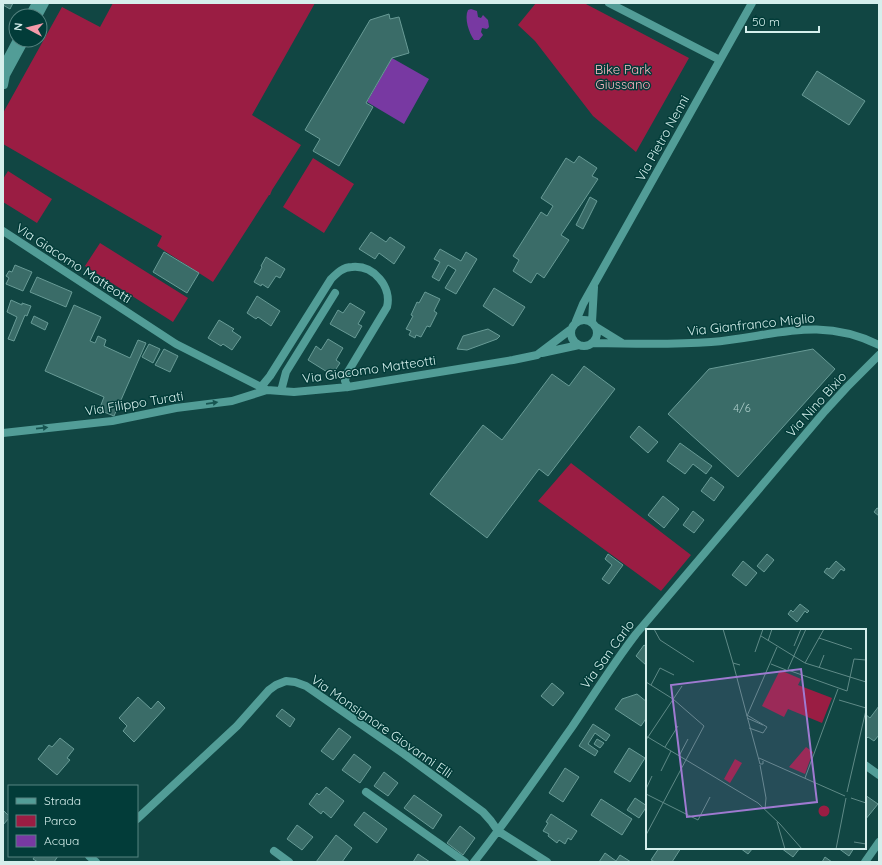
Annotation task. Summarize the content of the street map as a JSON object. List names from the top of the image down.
{
  "streets": {
    "street": [
      "Via Pietro Nenni",
      "Via Giacomo Matteotti",
      "Via Gianfranco Miglio",
      "Via Filippo Turati",
      "Via Nino Bixio",
      "Via San Carlo",
      "Via Monsignore Giovanni Elli"
    ]
  },
  "crossings": [
    ["Via Pietro Nenni", "Via Giacomo Matteotti"],
    ["Via Pietro Nenni", "Via Gianfranco Miglio"],
    ["Via Giacomo Matteotti", "Via Gianfranco Miglio"],
    ["Via Giacomo Matteotti", "Via Filippo Turati"],
    ["Via Nino Bixio", "Via San Carlo"],
    ["Via San Carlo", "Via Monsignore Giovanni Elli"]
  ],
  "one_way": ["Via Filippo Turati"],
  "parks": ["Bike Park Giussano"],
  "house_numbers": ["4/6"],
  "legend": ["Strada", "Parco", "Acqua"],
  "scale_bar": "50 m",
  "north": "left"
}
